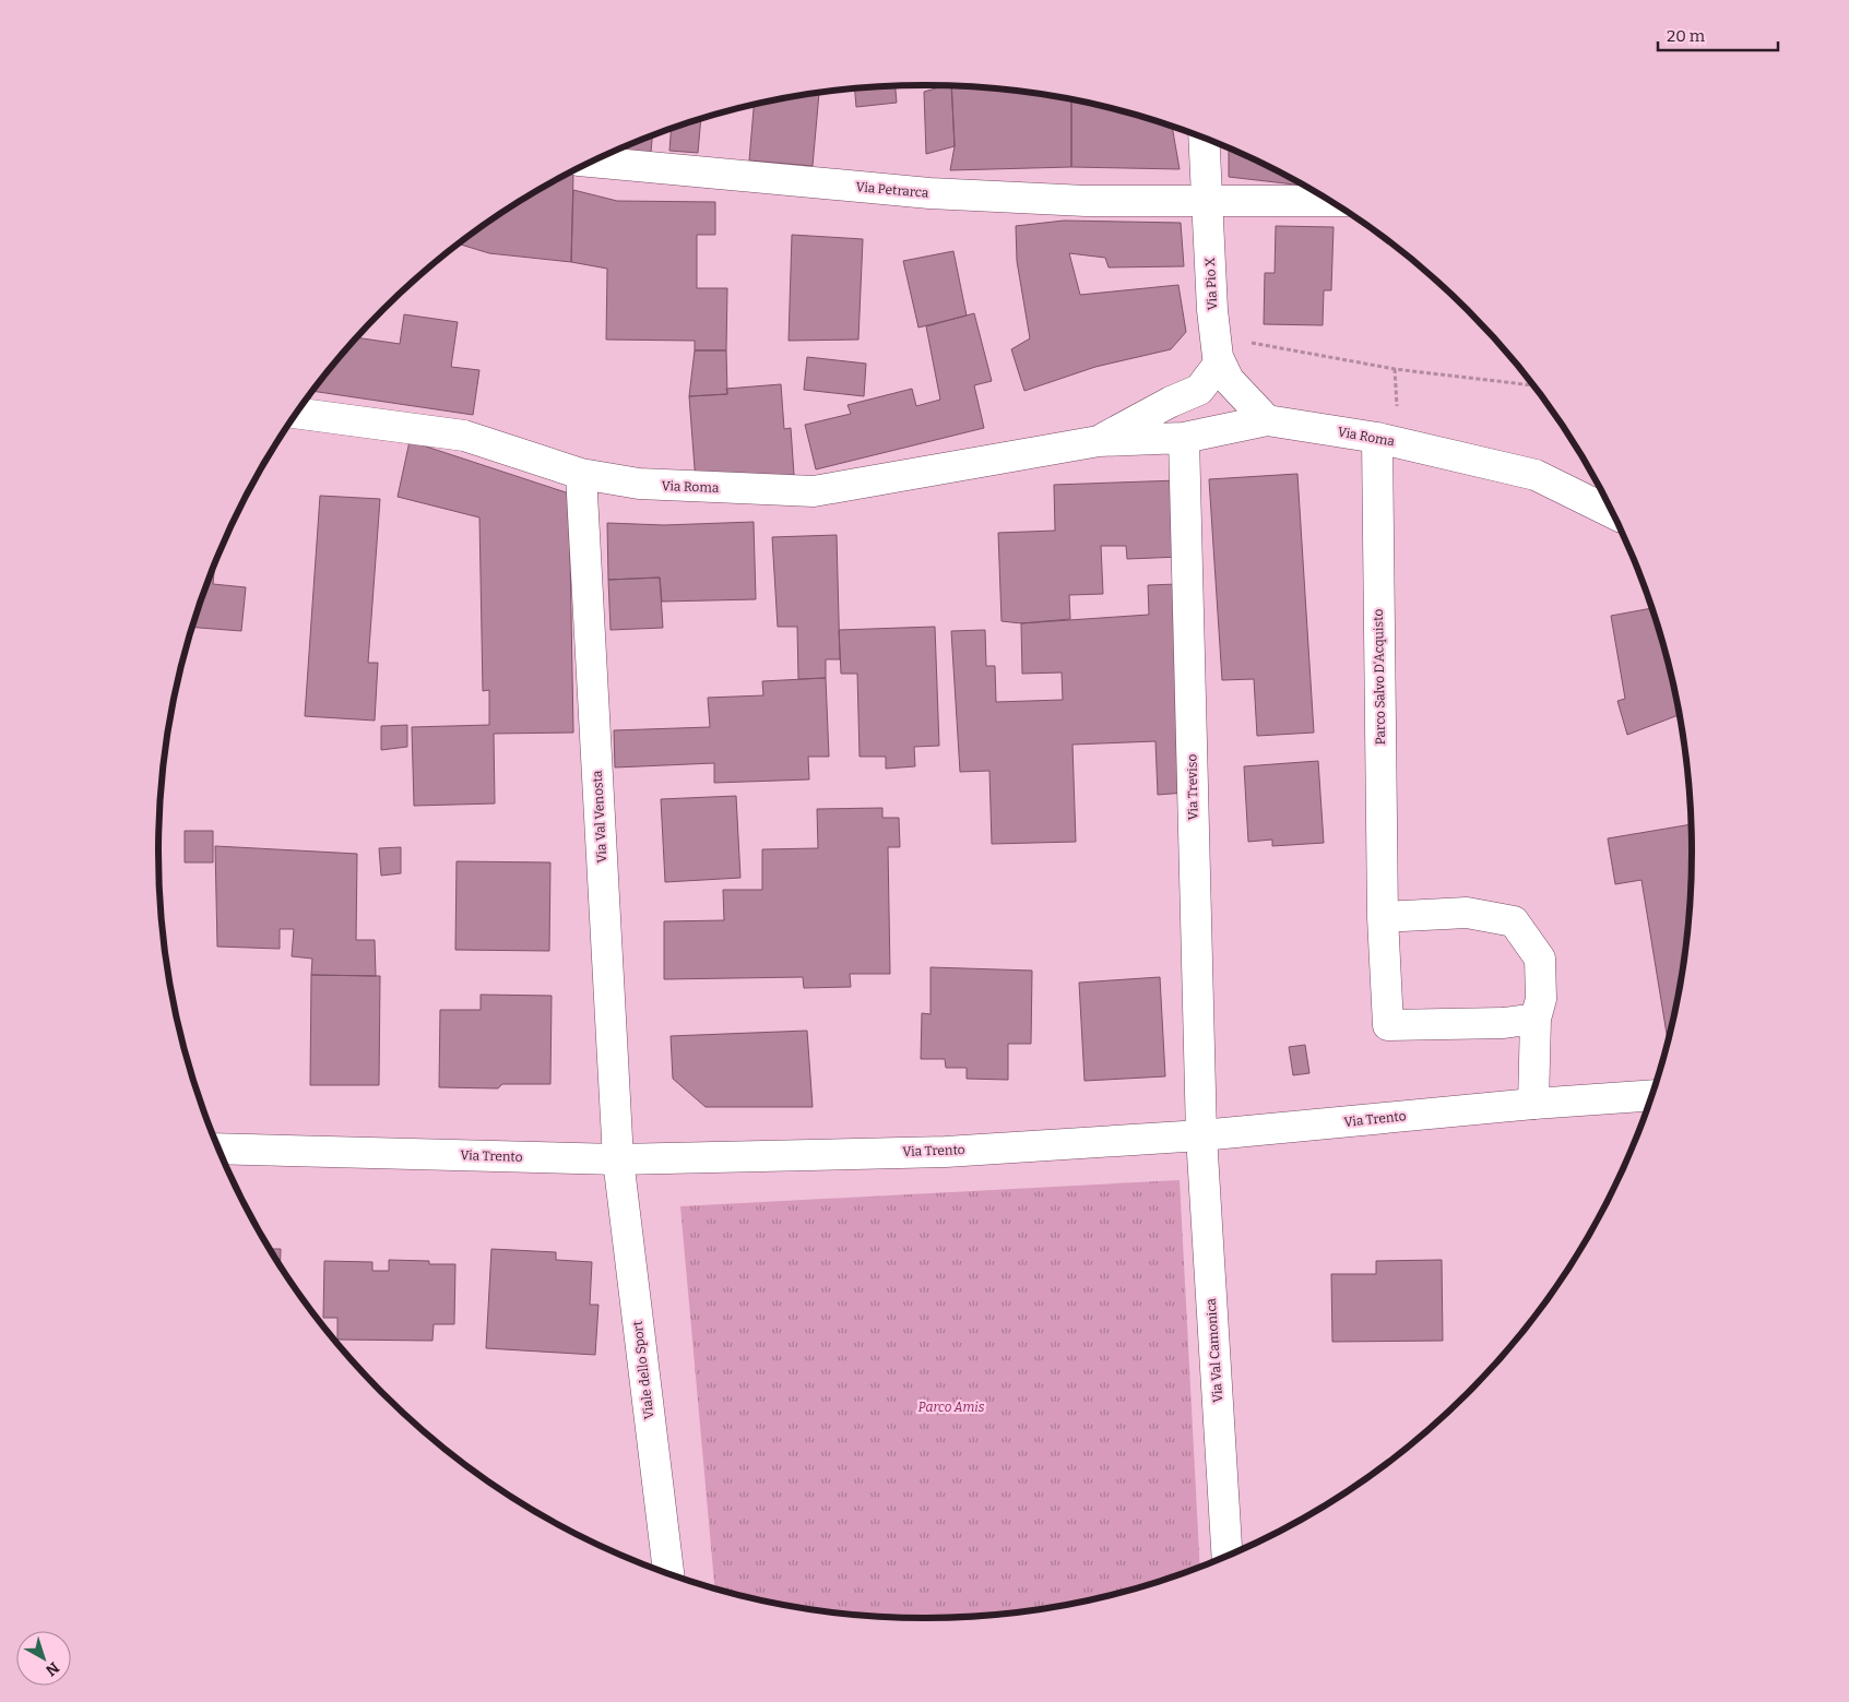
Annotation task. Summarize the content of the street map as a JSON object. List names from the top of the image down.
{
  "streets": {
    "street": [
      "Via Petrarca",
      "Via Pio X",
      "Via Roma",
      "Parco Salvo D'Acquisto",
      "Via Treviso",
      "Via Val Venosta",
      "Via Trento",
      "Via Val Camonica",
      "Viale dello Sport"
    ]
  },
  "crossings": [
    ["Via Petrarca", "Via Pio X"],
    ["Via Pio X", "Via Roma"],
    ["Via Roma", "Parco Salvo D'Acquisto"],
    ["Via Roma", "Via Treviso"],
    ["Via Roma", "Via Val Venosta"],
    ["Via Treviso", "Via Trento"],
    ["Via Treviso", "Via Val Camonica"],
    ["Via Val Venosta", "Via Trento"],
    ["Via Val Venosta", "Viale dello Sport"],
    ["Via Trento", "Via Val Camonica"],
    ["Via Trento", "Viale dello Sport"]
  ],
  "parks": ["Parco Amis"],
  "scale_bar": "20 m",
  "north": "bottom right"
}
